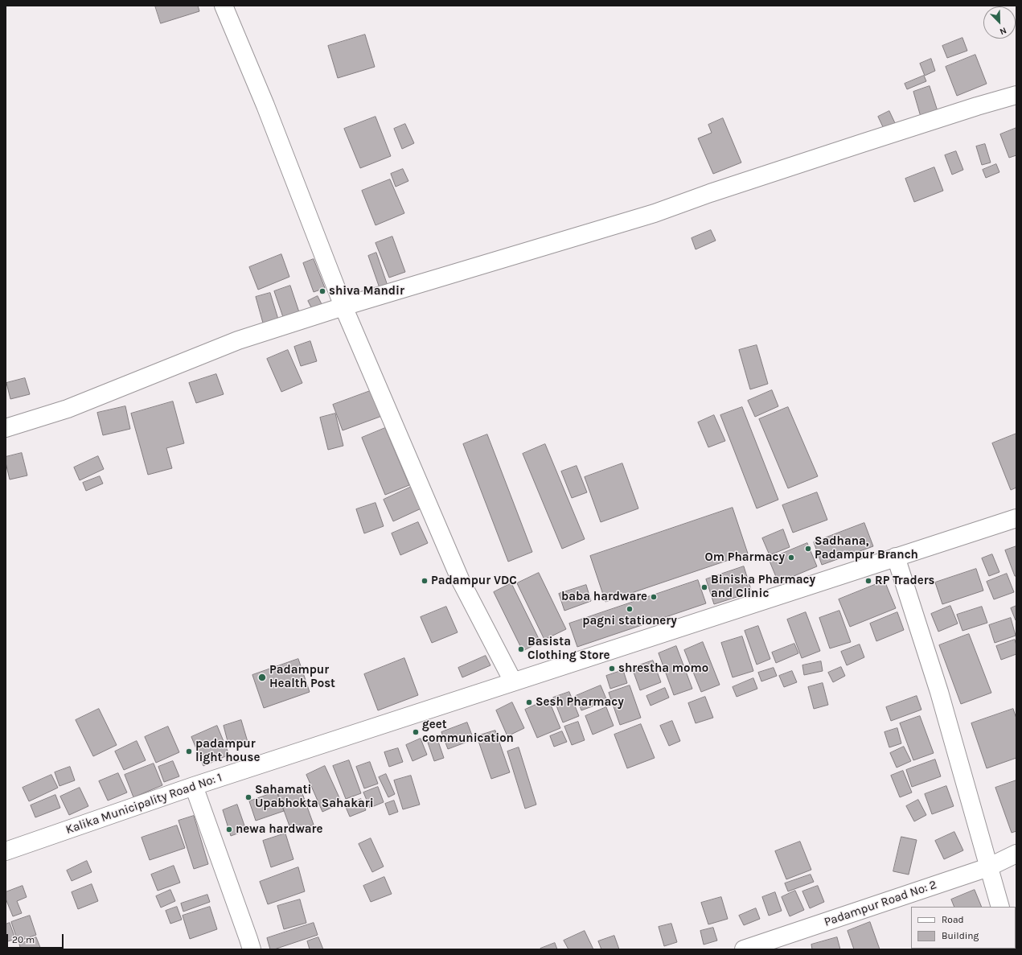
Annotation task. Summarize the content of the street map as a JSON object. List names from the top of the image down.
{
  "streets": {
    "street": ["Kalika Municipality Road No: 1", "Padampur Road No: 2"]
  },
  "places": [
    "shiva Mandir",
    "Sadhana, Padampur Branch",
    "Om Pharmacy",
    "Padampur VDC",
    "RP Traders",
    "Binisha Pharmacy and Clinic",
    "baba hardware",
    "pagni stationery",
    "Basista Clothing Store",
    "shrestha momo",
    "Padampur Health Post",
    "Sesh Pharmacy",
    "geet communication",
    "padampur light house",
    "Sahamati Upabhokta Sahakari",
    "newa hardware"
  ],
  "legend": ["Road", "Building"],
  "scale_bar": "20 m",
  "north": "bottom right"
}
